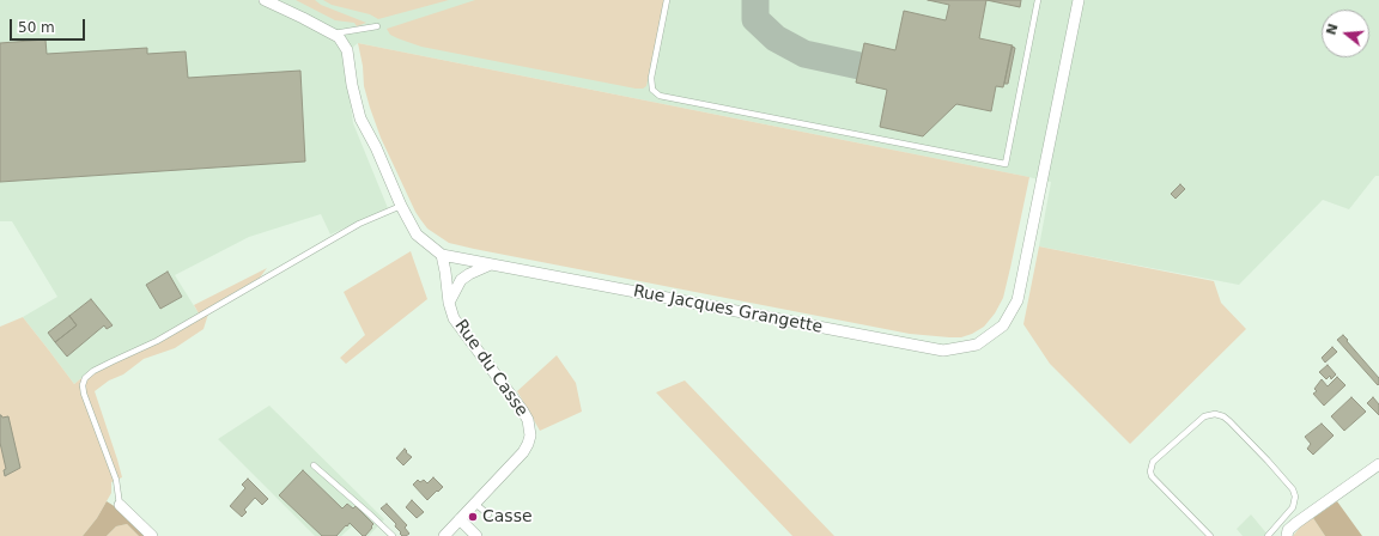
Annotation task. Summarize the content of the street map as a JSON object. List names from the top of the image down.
{
  "streets": {
    "street": ["Rue Jacques Grangette", "Rue du Casse"]
  },
  "crossings": [
    ["Rue Jacques Grangette", "Rue du Casse"]
  ],
  "places": ["Casse"],
  "scale_bar": "50 m",
  "north": "left"
}
